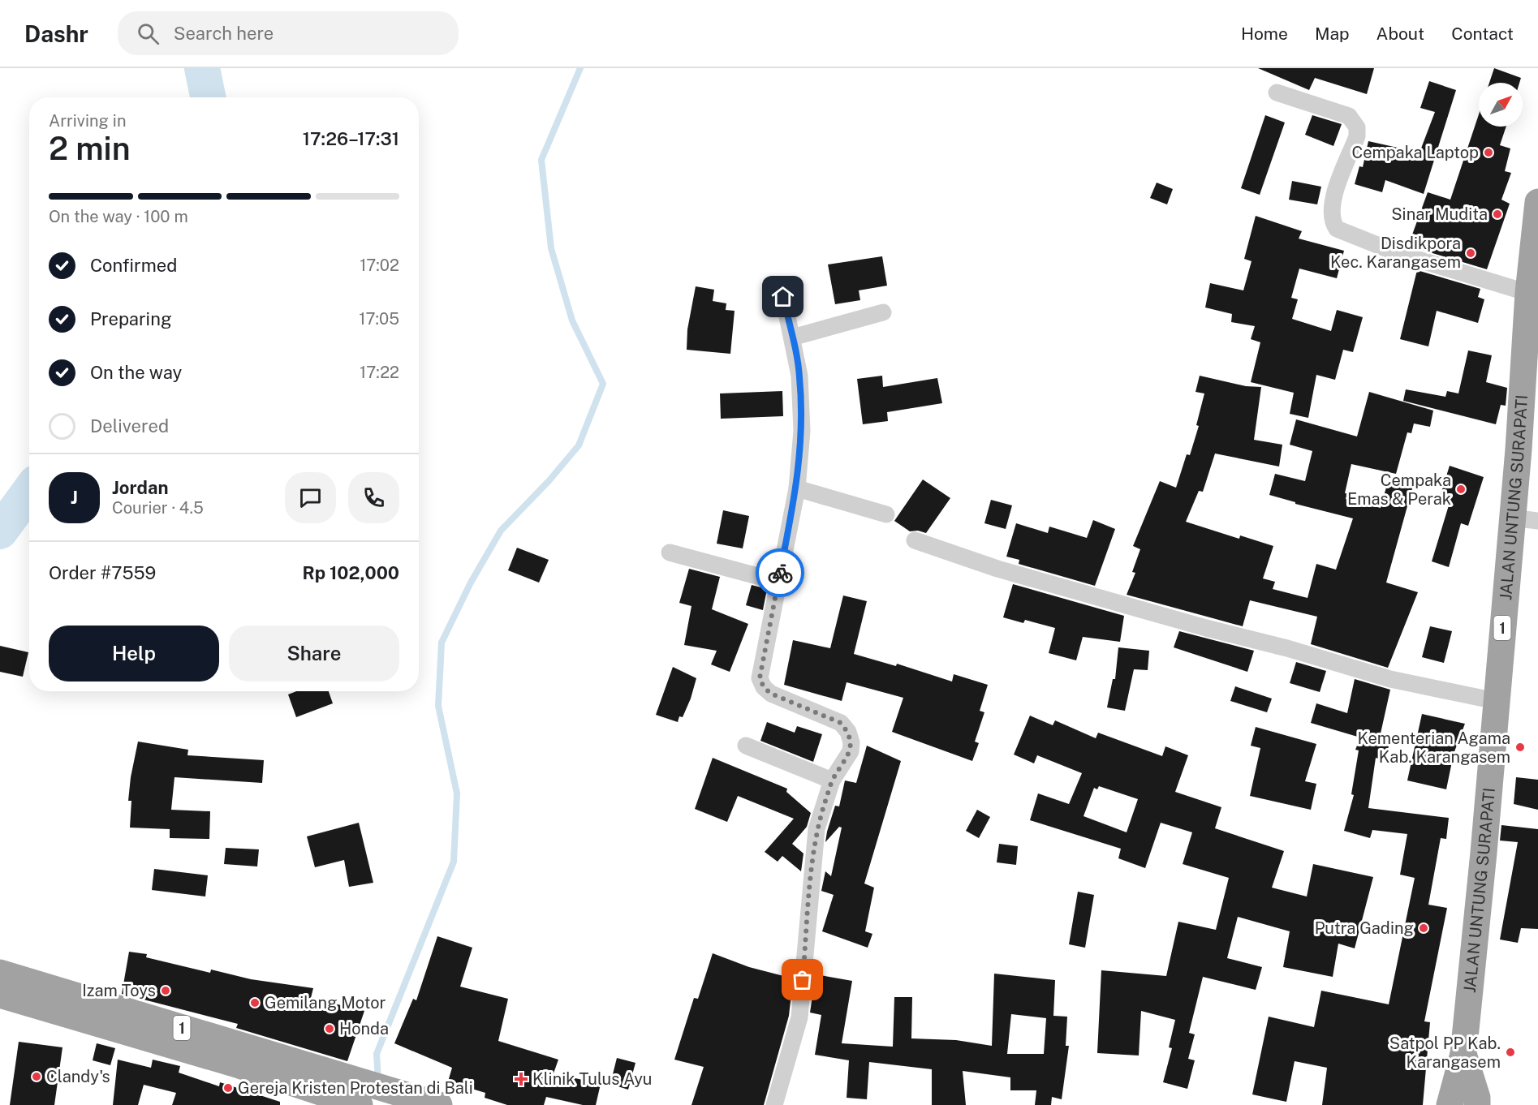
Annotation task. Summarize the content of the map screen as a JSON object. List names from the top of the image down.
{
  "streets": {
    "highway": ["JALAN UNTUNG SURAPATI", "1"]
  },
  "places": {
    "other": [
      "Cempaka Laptop",
      "Sinar Mudita",
      "Disdikpora Kec. Karangasem",
      "Cempaka Emas & Perak",
      "Kementerian Agama Kab. Karangasem",
      "Putra Gading",
      "Izam Toys",
      "Gemilang Motor",
      "Honda",
      "Satpol PP Kab. Karangasem",
      "Clandy's",
      "Gereja Kristen Protestan di Bali"
    ],
    "health": ["Klinik Tulus Ayu"]
  },
  "north": "top right",
  "page": {
    "header": "Dashr",
    "search": "Search here",
    "nav": [
      "Home",
      "Map",
      "About",
      "Contact"
    ],
    "heading": ["2 min", "Arriving in", "17:26–17:31"],
    "panel": [
      "Jordan",
      "Courier · 4.5",
      "Order #7559",
      "Rp 102,000"
    ],
    "bar": "On the way · 100 m",
    "list": [
      ["Confirmed", "17:02"],
      ["Preparing", "17:05"],
      ["On the way", "17:22"],
      "Delivered"
    ],
    "round": "J",
    "buttons": ["Help", "Share"]
  }
}
